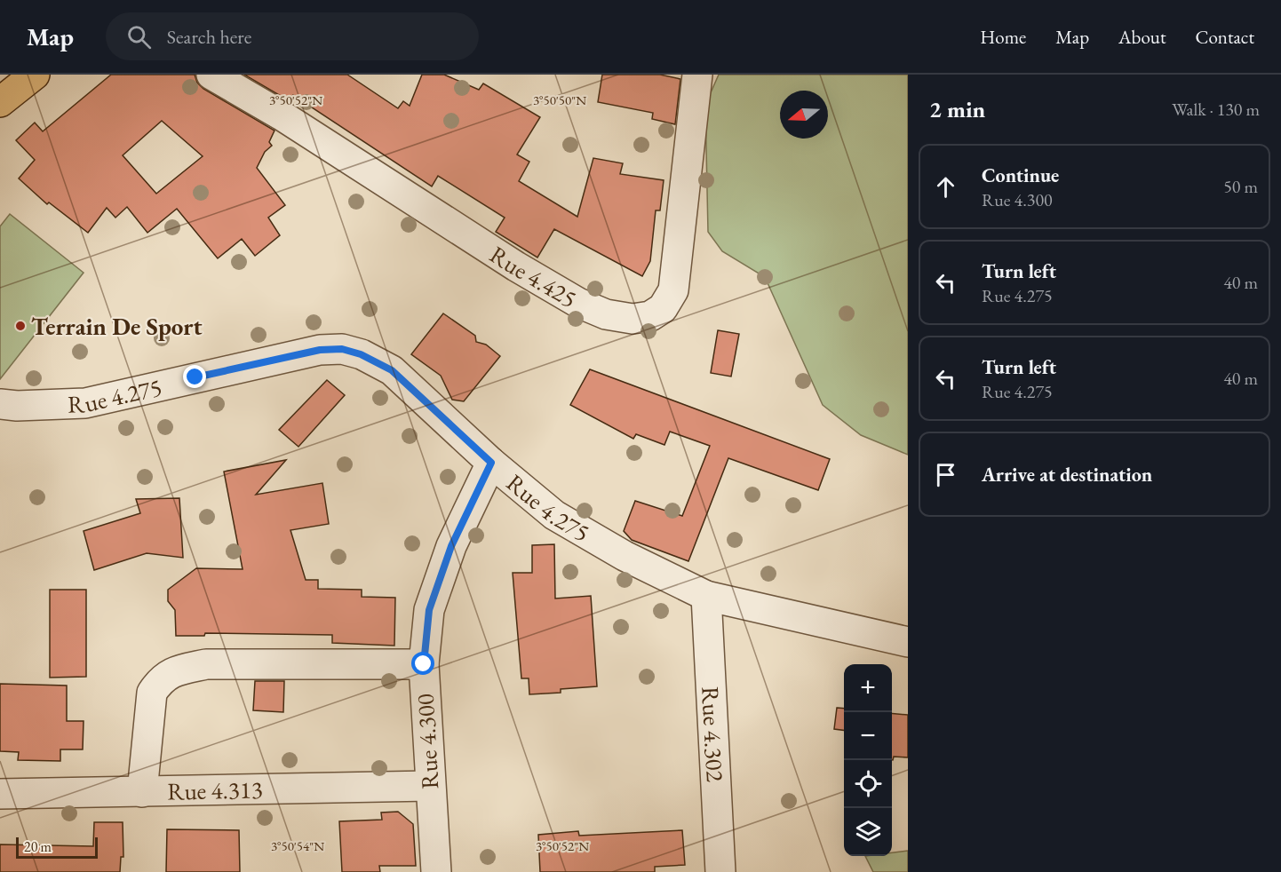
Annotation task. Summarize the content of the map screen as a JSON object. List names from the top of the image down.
{
  "streets": {
    "street": [
      "Rue 4.425",
      "Rue 4.275",
      "Rue 4.302",
      "Rue 4.300",
      "Rue 4.313"
    ]
  },
  "crossings": [
    ["Rue 4.275", "Rue 4.302"],
    ["Rue 4.275", "Rue 4.300"],
    ["Rue 4.300", "Rue 4.313"]
  ],
  "places": ["Terrain De Sport"],
  "scale_bar": "20 m",
  "north": "left",
  "page": {
    "header": "Map",
    "search": "Search here",
    "nav": [
      "Home",
      "Map",
      "About",
      "Contact"
    ],
    "heading": ["2 min", "Walk · 130 m"],
    "list": [
      ["Continue", "Rue 4.300", "50 m"],
      ["Turn left", "Rue 4.275", "40 m"],
      ["Turn left", "Rue 4.275", "40 m"],
      "Arrive at destination"
    ],
    "map_buttons": ["+", "−"],
    "scale": "20 m"
  },
  "coordinates": ["3°50'52\"N", "3°50'50\"N", "3°50'54\"N"]
}
